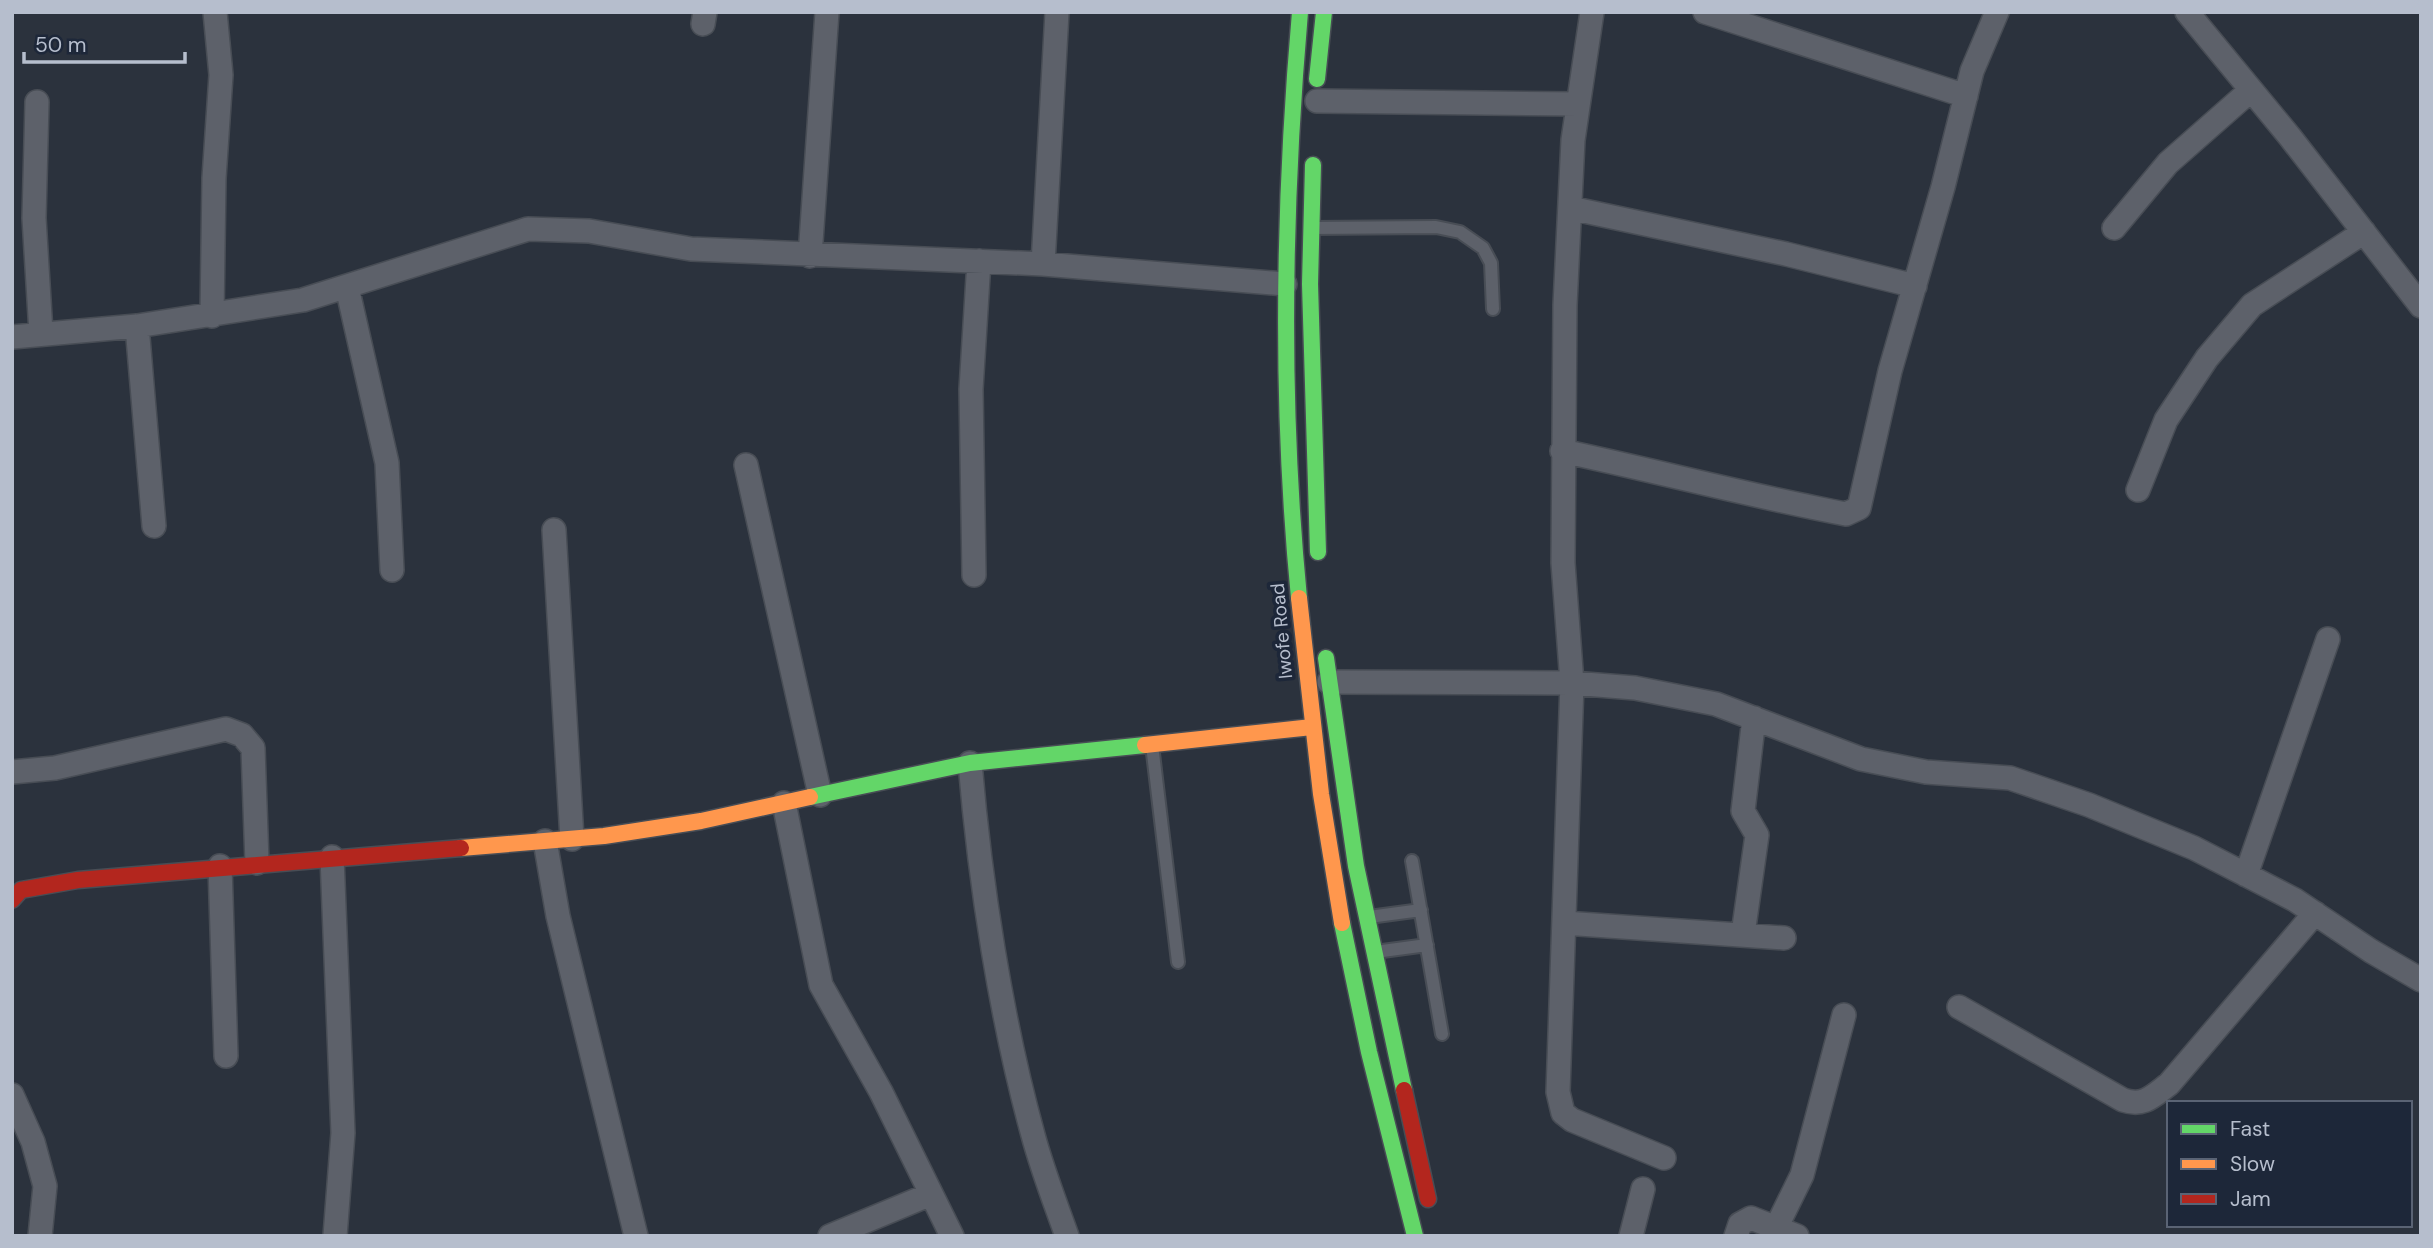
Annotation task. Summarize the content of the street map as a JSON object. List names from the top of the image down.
{
  "streets": {
    "street": ["Iwofe Road"]
  },
  "legend": ["Fast", "Slow", "Jam"],
  "scale_bar": "50 m"
}
